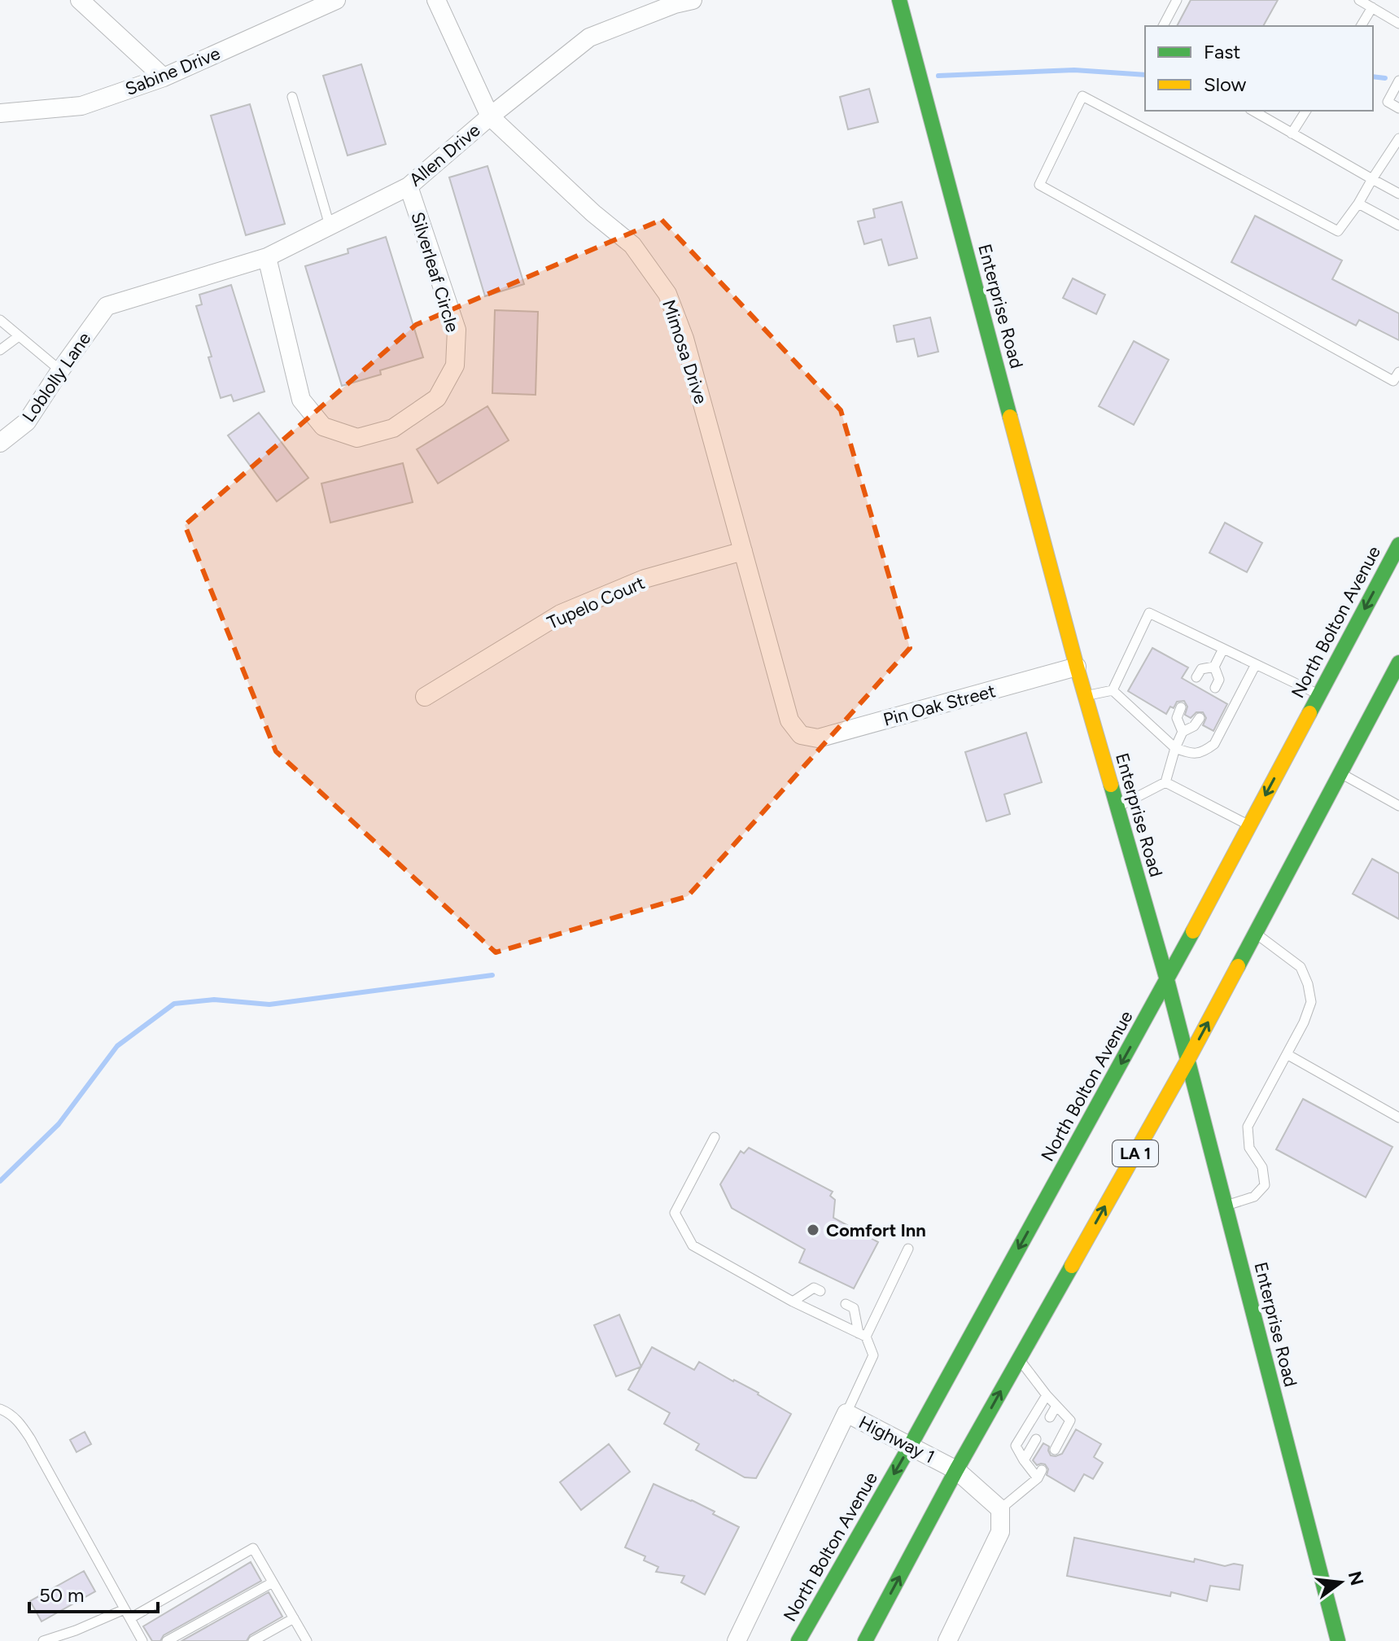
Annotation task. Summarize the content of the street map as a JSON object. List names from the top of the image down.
{
  "streets": {
    "main road": ["Enterprise Road", "North Bolton Avenue", "LA 1"],
    "street": [
      "Sabine Drive",
      "Allen Drive",
      "Silverleaf Circle",
      "Mimosa Drive",
      "Loblolly Lane",
      "Tupelo Court",
      "Pin Oak Street",
      "Highway 1"
    ]
  },
  "crossings": [
    ["Allen Drive", "Silverleaf Circle"],
    ["Allen Drive", "Mimosa Drive"],
    ["Allen Drive", "Loblolly Lane"],
    ["Enterprise Road", "North Bolton Avenue"],
    ["Enterprise Road", "Pin Oak Street"],
    ["Enterprise Road", "LA 1"],
    ["Mimosa Drive", "Tupelo Court"],
    ["Mimosa Drive", "Pin Oak Street"],
    ["North Bolton Avenue", "Highway 1"],
    ["LA 1", "Highway 1"]
  ],
  "places": ["Comfort Inn"],
  "legend": ["Fast", "Slow"],
  "scale_bar": "50 m",
  "north": "right"
}
